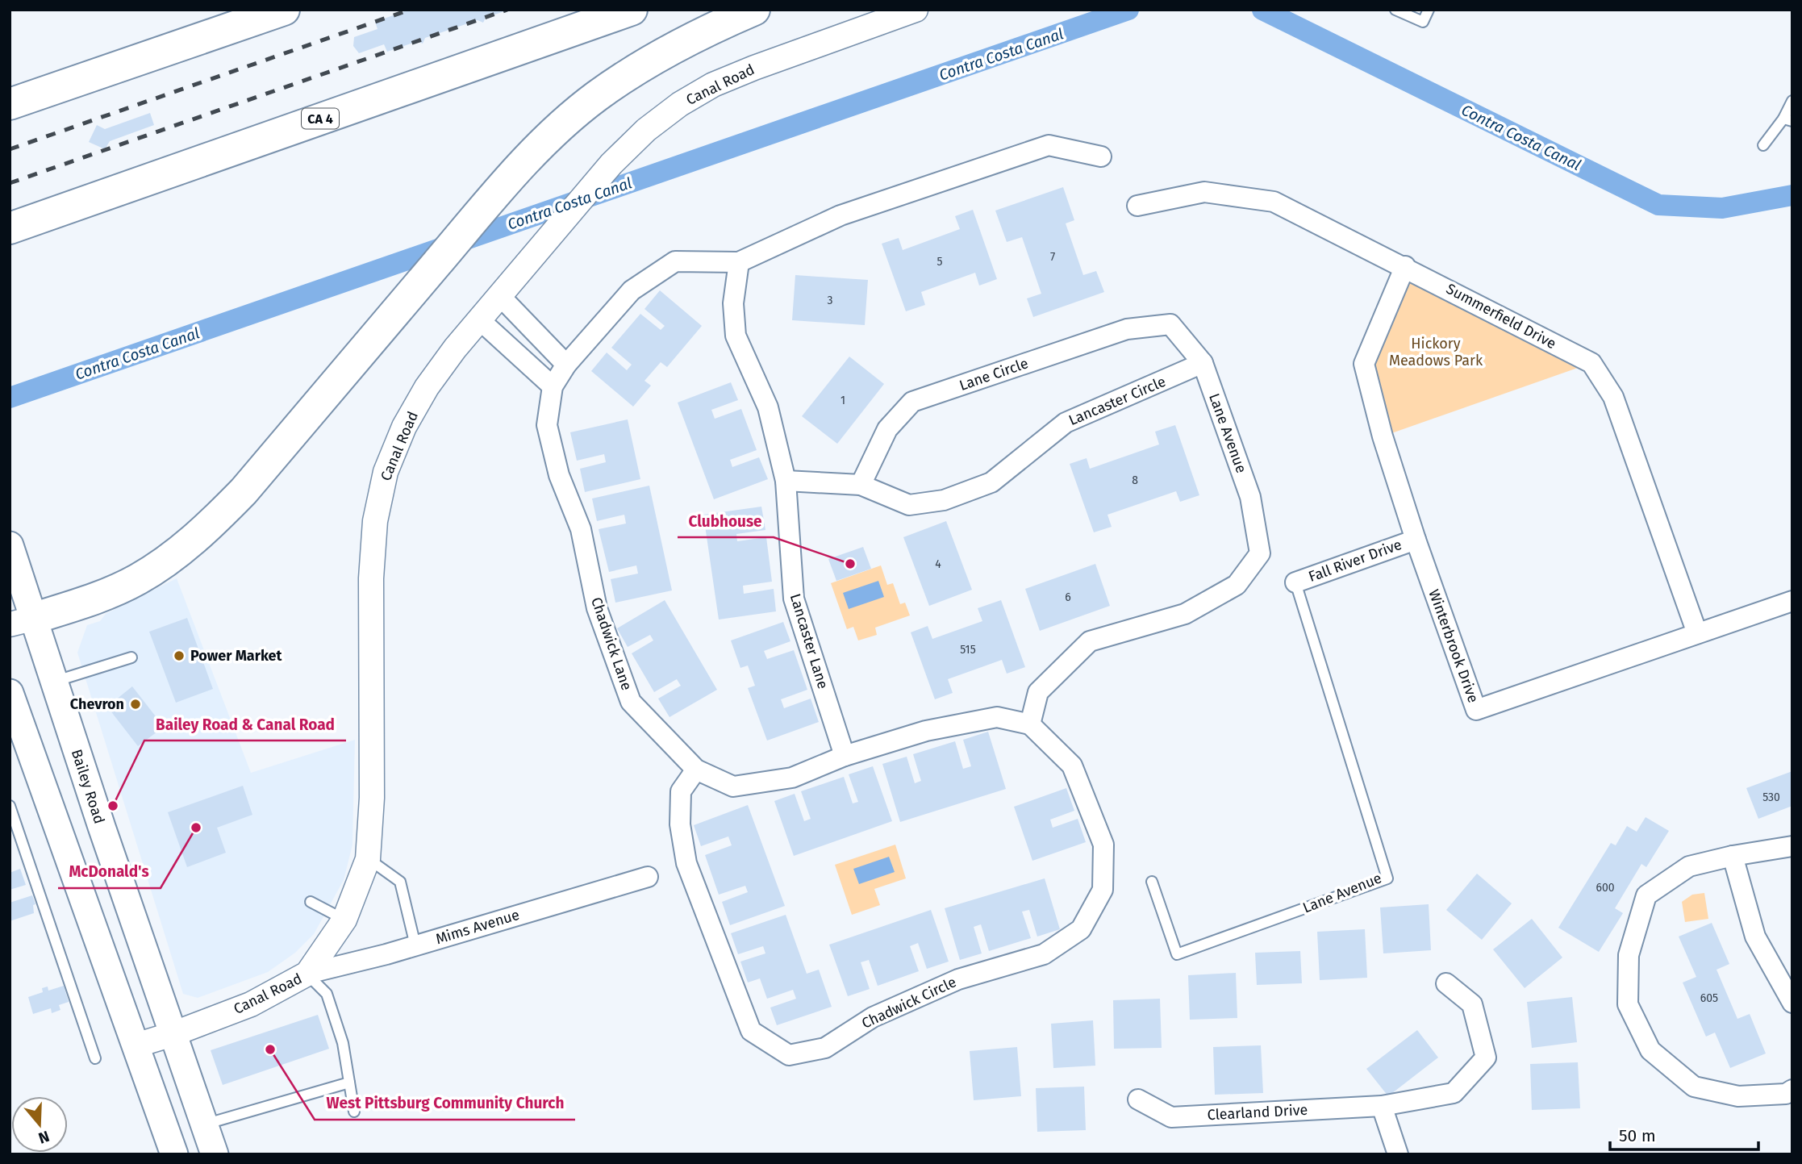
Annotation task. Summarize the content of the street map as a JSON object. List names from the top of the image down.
{
  "streets": {
    "highway": ["CA 4"],
    "main road": ["Bailey Road"],
    "street": [
      "Canal Road",
      "Summerfield Drive",
      "Lane Circle",
      "Lancaster Circle",
      "Lane Avenue",
      "Fall River Drive",
      "Lancaster Lane",
      "Chadwick Lane",
      "Winterbrook Drive",
      "Mims Avenue",
      "Chadwick Circle",
      "Clearland Drive"
    ]
  },
  "crossings": [
    ["Canal Road", "Bailey Road"],
    ["Canal Road", "Mims Avenue"],
    ["Summerfield Drive", "Winterbrook Drive"],
    ["Lane Circle", "Lancaster Circle"],
    ["Lane Circle", "Lane Avenue"],
    ["Lancaster Circle", "Lane Avenue"],
    ["Lancaster Circle", "Lancaster Lane"],
    ["Lane Avenue", "Fall River Drive"],
    ["Lane Avenue", "Chadwick Lane"],
    ["Lane Avenue", "Chadwick Circle"],
    ["Fall River Drive", "Winterbrook Drive"],
    ["Lancaster Lane", "Chadwick Lane"],
    ["Chadwick Lane", "Chadwick Circle"]
  ],
  "water": ["Contra Costa Canal"],
  "parks": ["Hickory Meadows Park"],
  "places": [
    "Clubhouse",
    "Power Market",
    "Chevron",
    "Bailey Road & Canal Road",
    "McDonald's",
    "West Pittsburg Community Church"
  ],
  "house_numbers": [
    "7",
    "5",
    "3",
    "1",
    "8",
    "4",
    "6",
    "515",
    "530",
    "600",
    "605"
  ],
  "scale_bar": "50 m",
  "north": "bottom"
}
